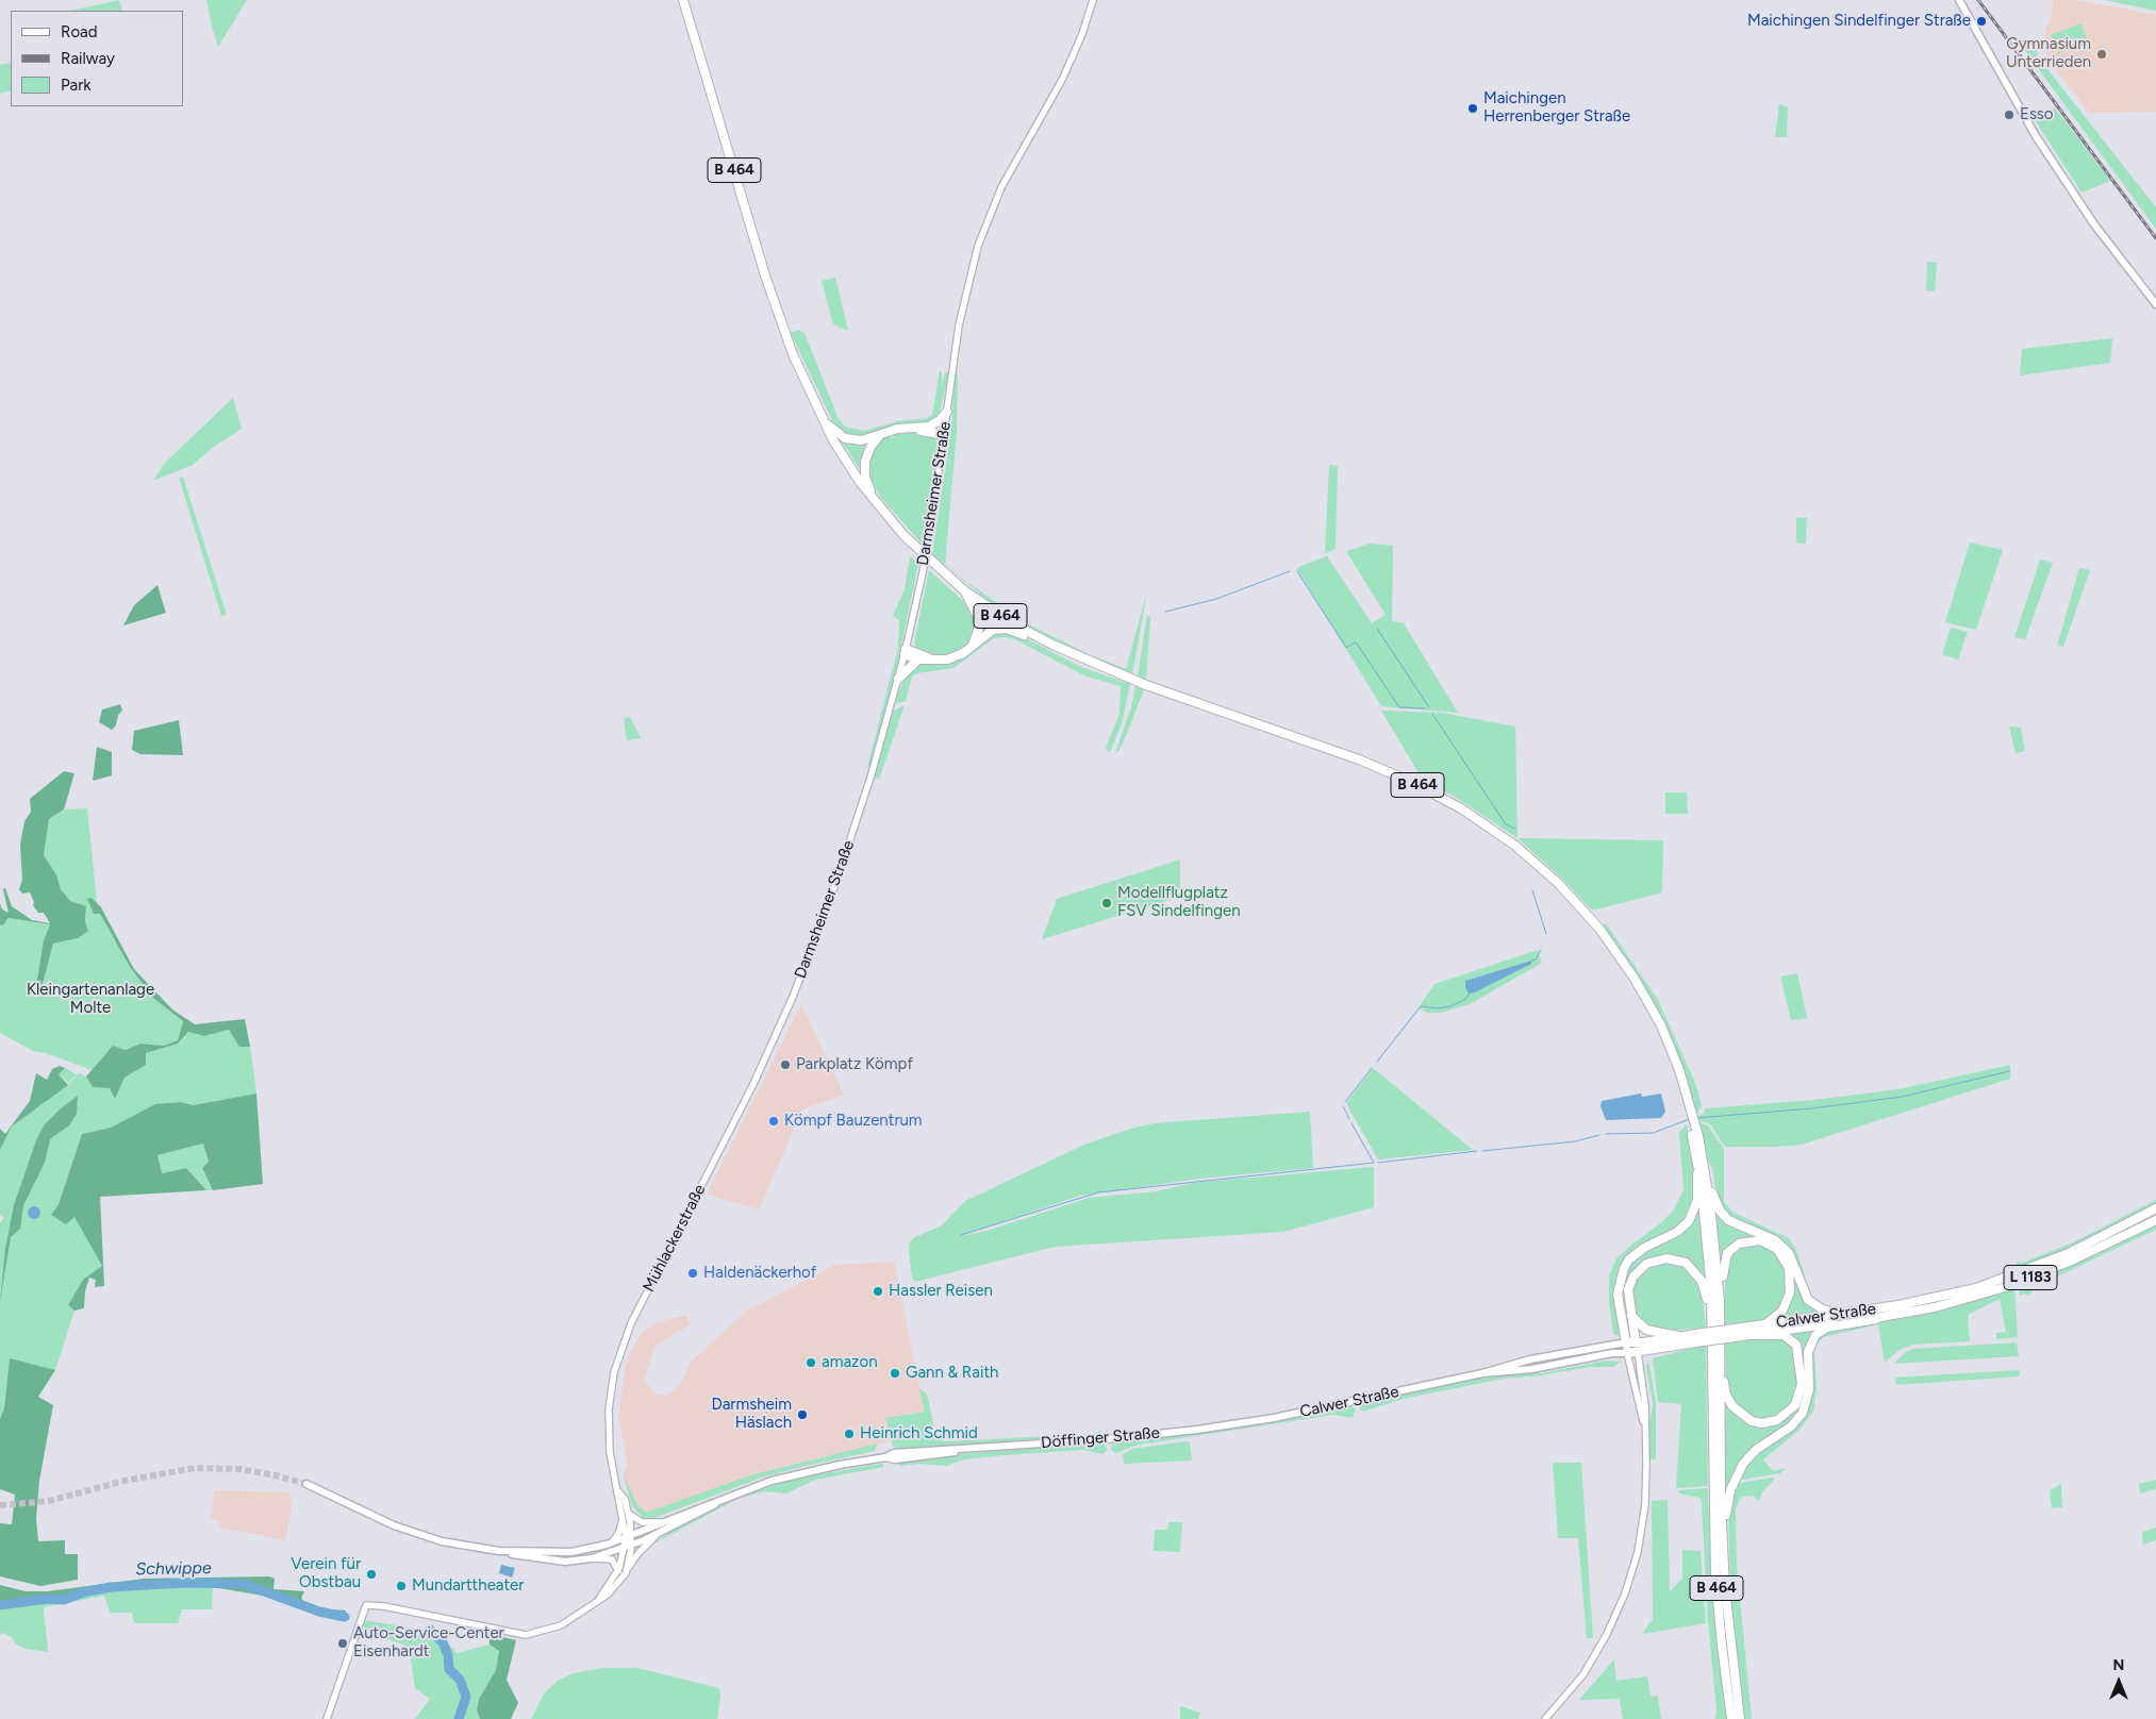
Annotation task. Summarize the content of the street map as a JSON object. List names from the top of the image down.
{
  "streets": {
    "main road": [
      "B 464",
      "L 1183",
      "Calwer Straße",
      "Döffinger Straße"
    ],
    "street": ["Darmsheimer Straße", "Mühlackerstraße"]
  },
  "crossings": [
    ["Darmsheimer Straße", "Mühlackerstraße"],
    ["Mühlackerstraße", "Döffinger Straße"],
    ["Calwer Straße", "Döffinger Straße"]
  ],
  "water": ["Schwippe"],
  "parks": ["Kleingartenanlage Molte"],
  "places": [
    "Maichingen Sindelfinger Straße",
    "Gymnasium Unterrieden",
    "Maichingen Herrenberger Straße",
    "Esso",
    "Modellflugplatz FSV Sindelfingen",
    "Parkplatz Kömpf",
    "Kömpf Bauzentrum",
    "Haldenäckerhof",
    "Hassler Reisen",
    "amazon",
    "Gann & Raith",
    "Darmsheim Häslach",
    "Heinrich Schmid",
    "Verein für Obstbau",
    "Mundarttheater",
    "Auto-Service-Center Eisenhardt"
  ],
  "legend": ["Road", "Railway", "Park"],
  "north": "top"
}
